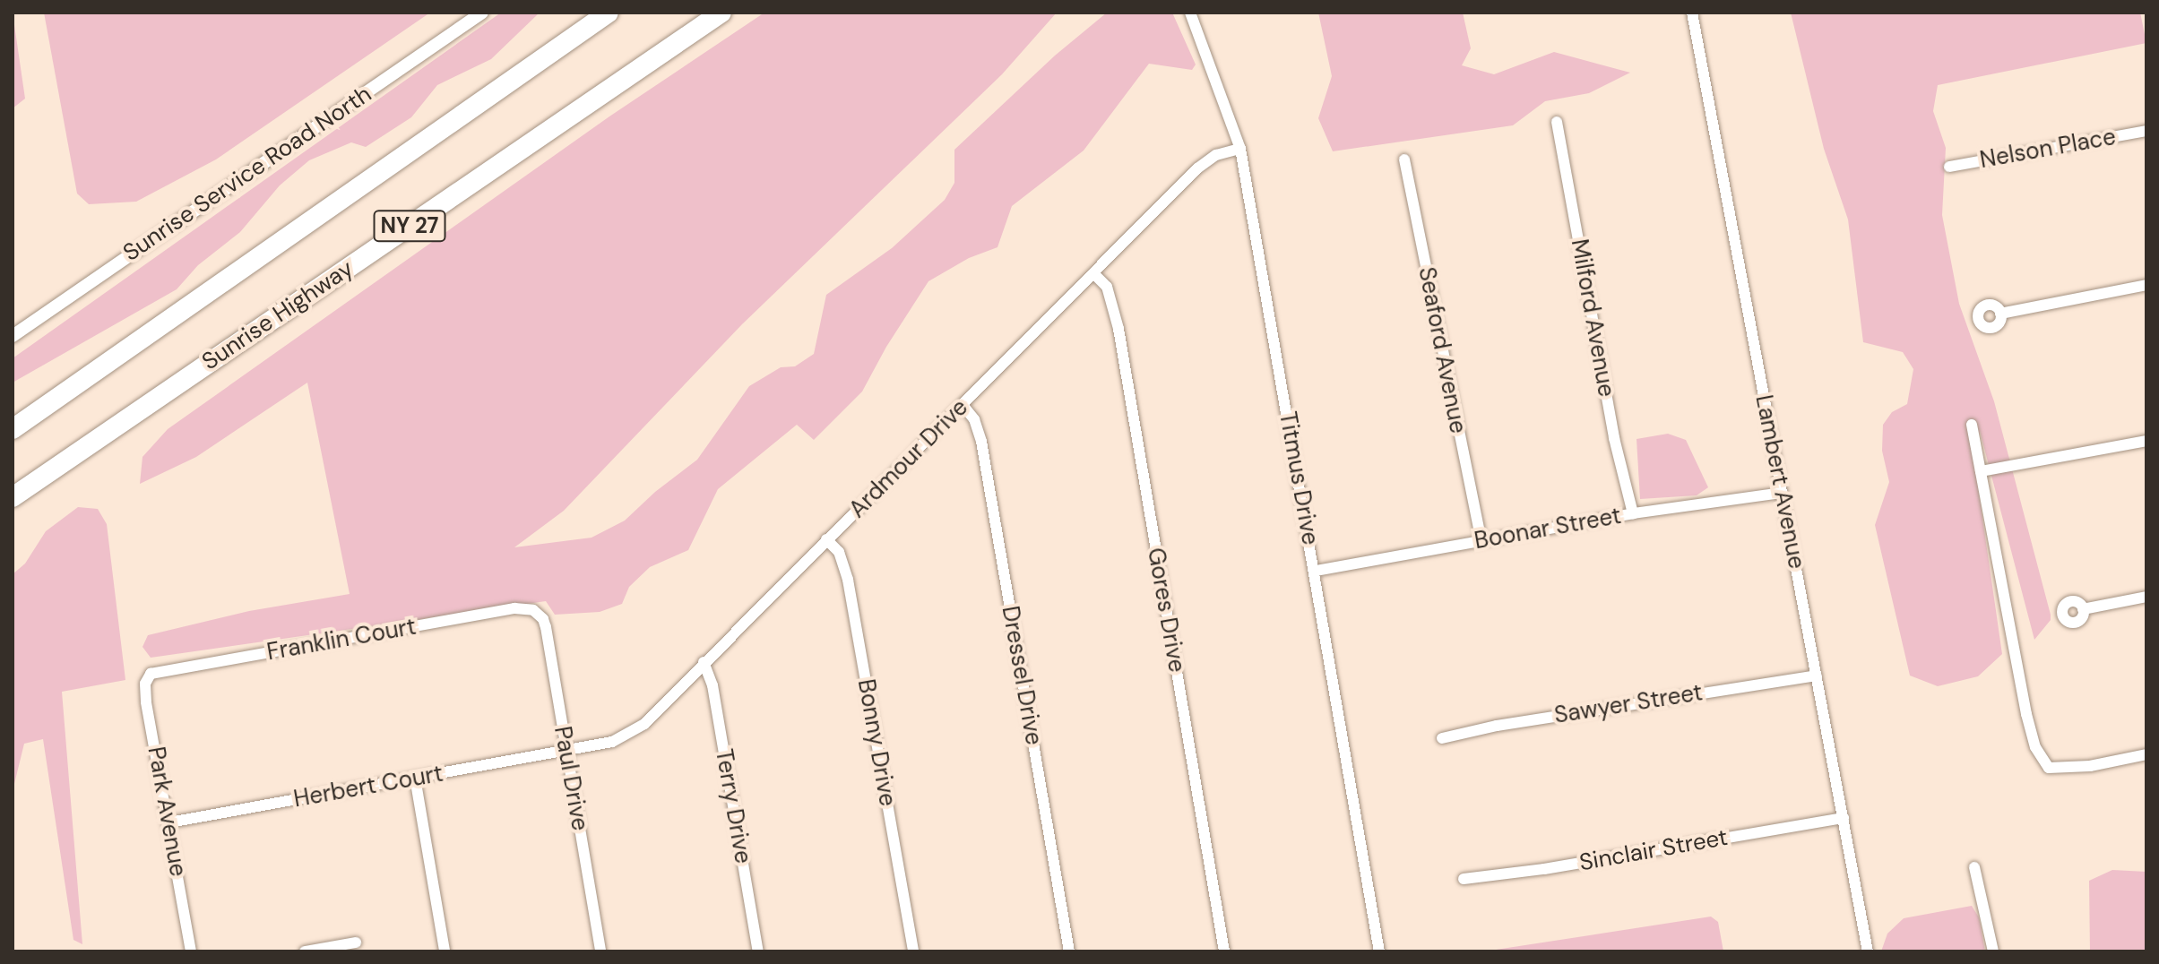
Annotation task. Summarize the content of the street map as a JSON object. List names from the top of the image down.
{
  "streets": {
    "highway": ["NY 27", "Sunrise Highway"],
    "street": [
      "Nelson Place",
      "Sunrise Service Road North",
      "Milford Avenue",
      "Seaford Avenue",
      "Ardmour Drive",
      "Titmus Drive",
      "Lambert Avenue",
      "Boonar Street",
      "Gores Drive",
      "Franklin Court",
      "Dressel Drive",
      "Sawyer Street",
      "Bonny Drive",
      "Paul Drive",
      "Herbert Court",
      "Terry Drive",
      "Park Avenue",
      "Sinclair Street"
    ]
  },
  "crossings": [
    ["Milford Avenue", "Boonar Street"],
    ["Seaford Avenue", "Boonar Street"],
    ["Ardmour Drive", "Titmus Drive"],
    ["Ardmour Drive", "Gores Drive"],
    ["Ardmour Drive", "Dressel Drive"],
    ["Ardmour Drive", "Bonny Drive"],
    ["Ardmour Drive", "Paul Drive"],
    ["Ardmour Drive", "Herbert Court"],
    ["Ardmour Drive", "Terry Drive"],
    ["Titmus Drive", "Boonar Street"],
    ["Lambert Avenue", "Boonar Street"],
    ["Lambert Avenue", "Sawyer Street"],
    ["Lambert Avenue", "Sinclair Street"],
    ["Franklin Court", "Paul Drive"],
    ["Franklin Court", "Park Avenue"],
    ["Paul Drive", "Herbert Court"],
    ["Herbert Court", "Park Avenue"]
  ]
}
